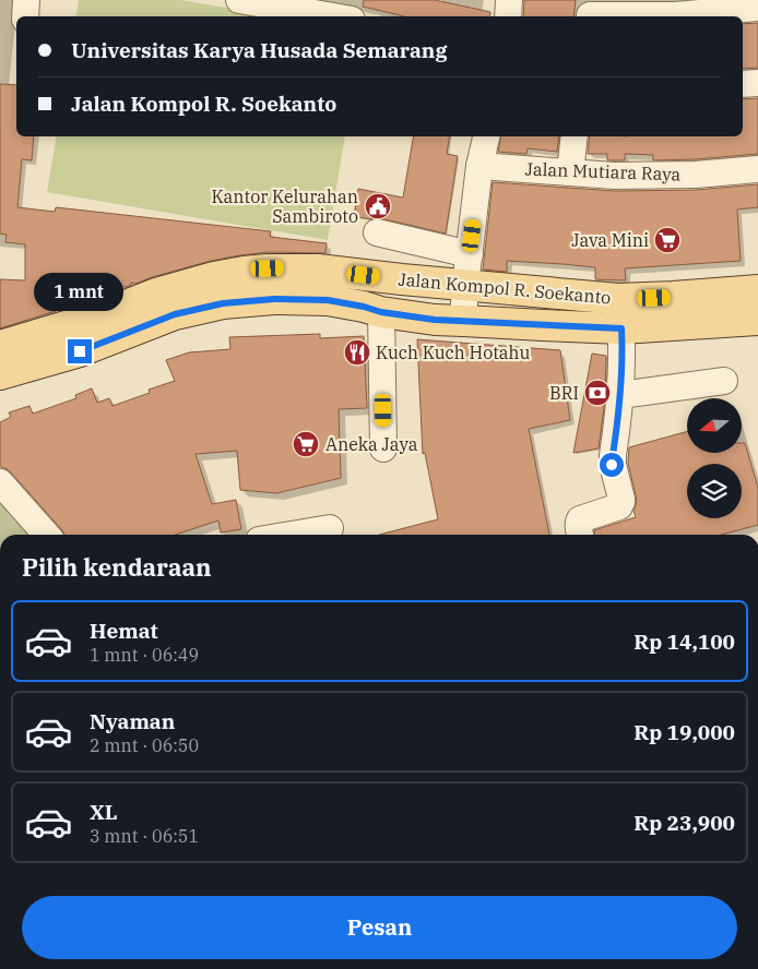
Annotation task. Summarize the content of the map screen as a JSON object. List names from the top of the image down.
{
  "streets": {
    "main road": ["Jalan Kompol R. Soekanto"],
    "street": ["Jalan Mutiara Raya"]
  },
  "places": {
    "public building": ["Kantor Kelurahan Sambiroto"],
    "supermarket": ["Java Mini", "Aneka Jaya"],
    "restaurant": ["Kuch Kuch Hotahu"],
    "bank": ["BRI"]
  },
  "north": "left",
  "page": {
    "banner": ["Universitas Karya Husada Semarang", "Jalan Kompol R. Soekanto"],
    "bubble": "1 mnt",
    "heading": "Pilih kendaraan",
    "list": [
      {
        "name": "Hemat",
        "note": "1 mnt · 06:49",
        "value": "Rp 14,100"
      },
      {
        "name": "Nyaman",
        "note": "2 mnt · 06:50",
        "value": "Rp 19,000"
      },
      {
        "name": "XL",
        "note": "3 mnt · 06:51",
        "value": "Rp 23,900"
      }
    ],
    "buttons": "Pesan"
  }
}
